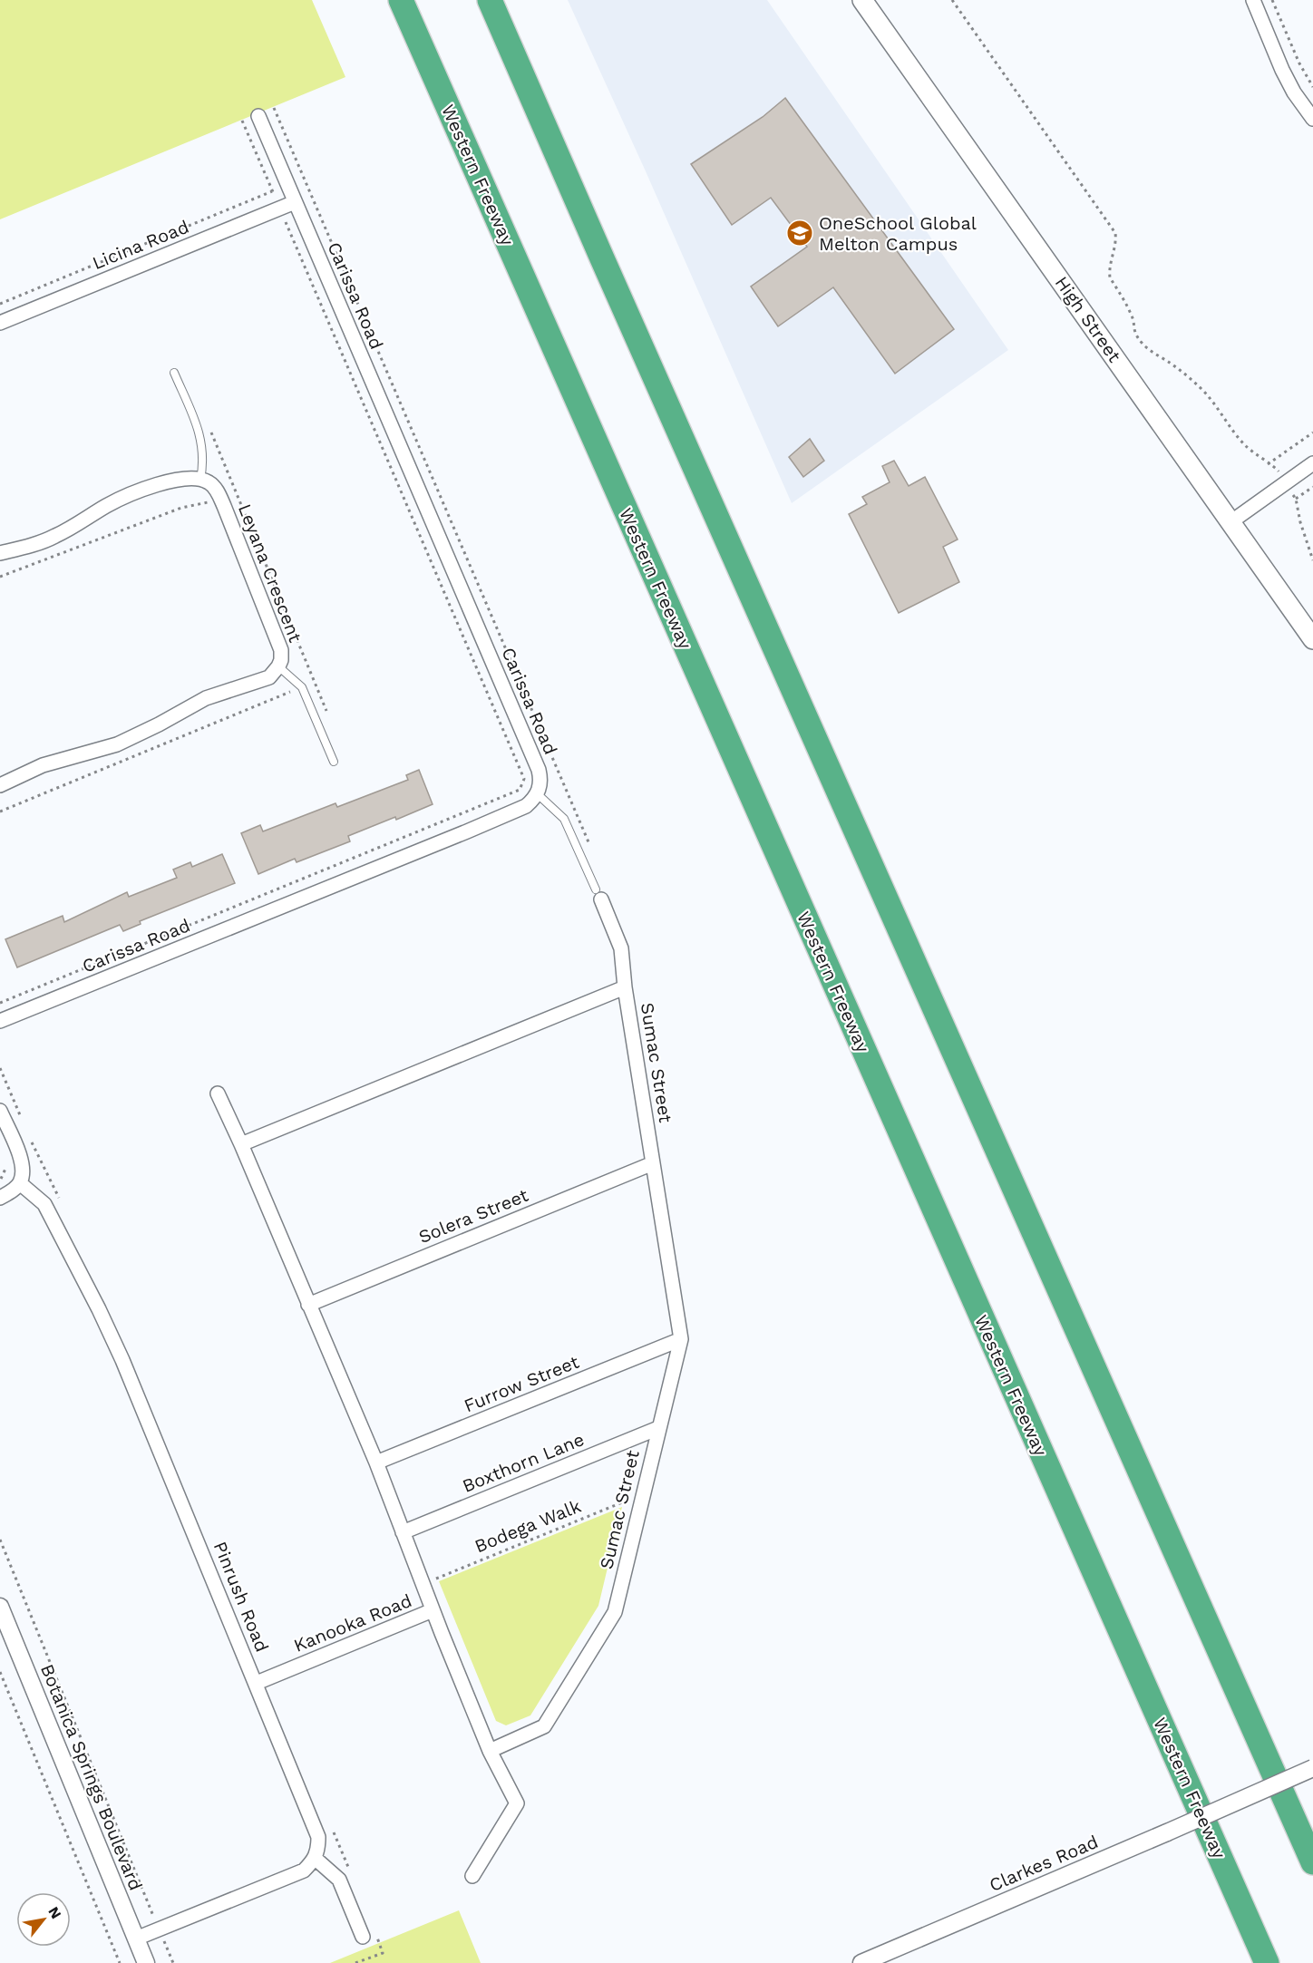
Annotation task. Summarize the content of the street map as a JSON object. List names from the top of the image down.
{
  "streets": {
    "highway": ["Western Freeway"],
    "main road": ["High Street"],
    "street": [
      "Licina Road",
      "Carissa Road",
      "Leyana Crescent",
      "Sumac Street",
      "Solera Street",
      "Furrow Street",
      "Boxthorn Lane",
      "Pinrush Road",
      "Kanooka Road",
      "Botanica Springs Boulevard",
      "Clarkes Road"
    ],
    "path": ["Bodega Walk"]
  },
  "crossings": [
    ["Licina Road", "Carissa Road"],
    ["Sumac Street", "Solera Street"],
    ["Sumac Street", "Furrow Street"],
    ["Sumac Street", "Boxthorn Lane"],
    ["Sumac Street", "Bodega Walk"],
    ["Pinrush Road", "Kanooka Road"]
  ],
  "places": {
    "school or university": ["OneSchool Global Melton Campus"]
  },
  "north": "top right"
}
